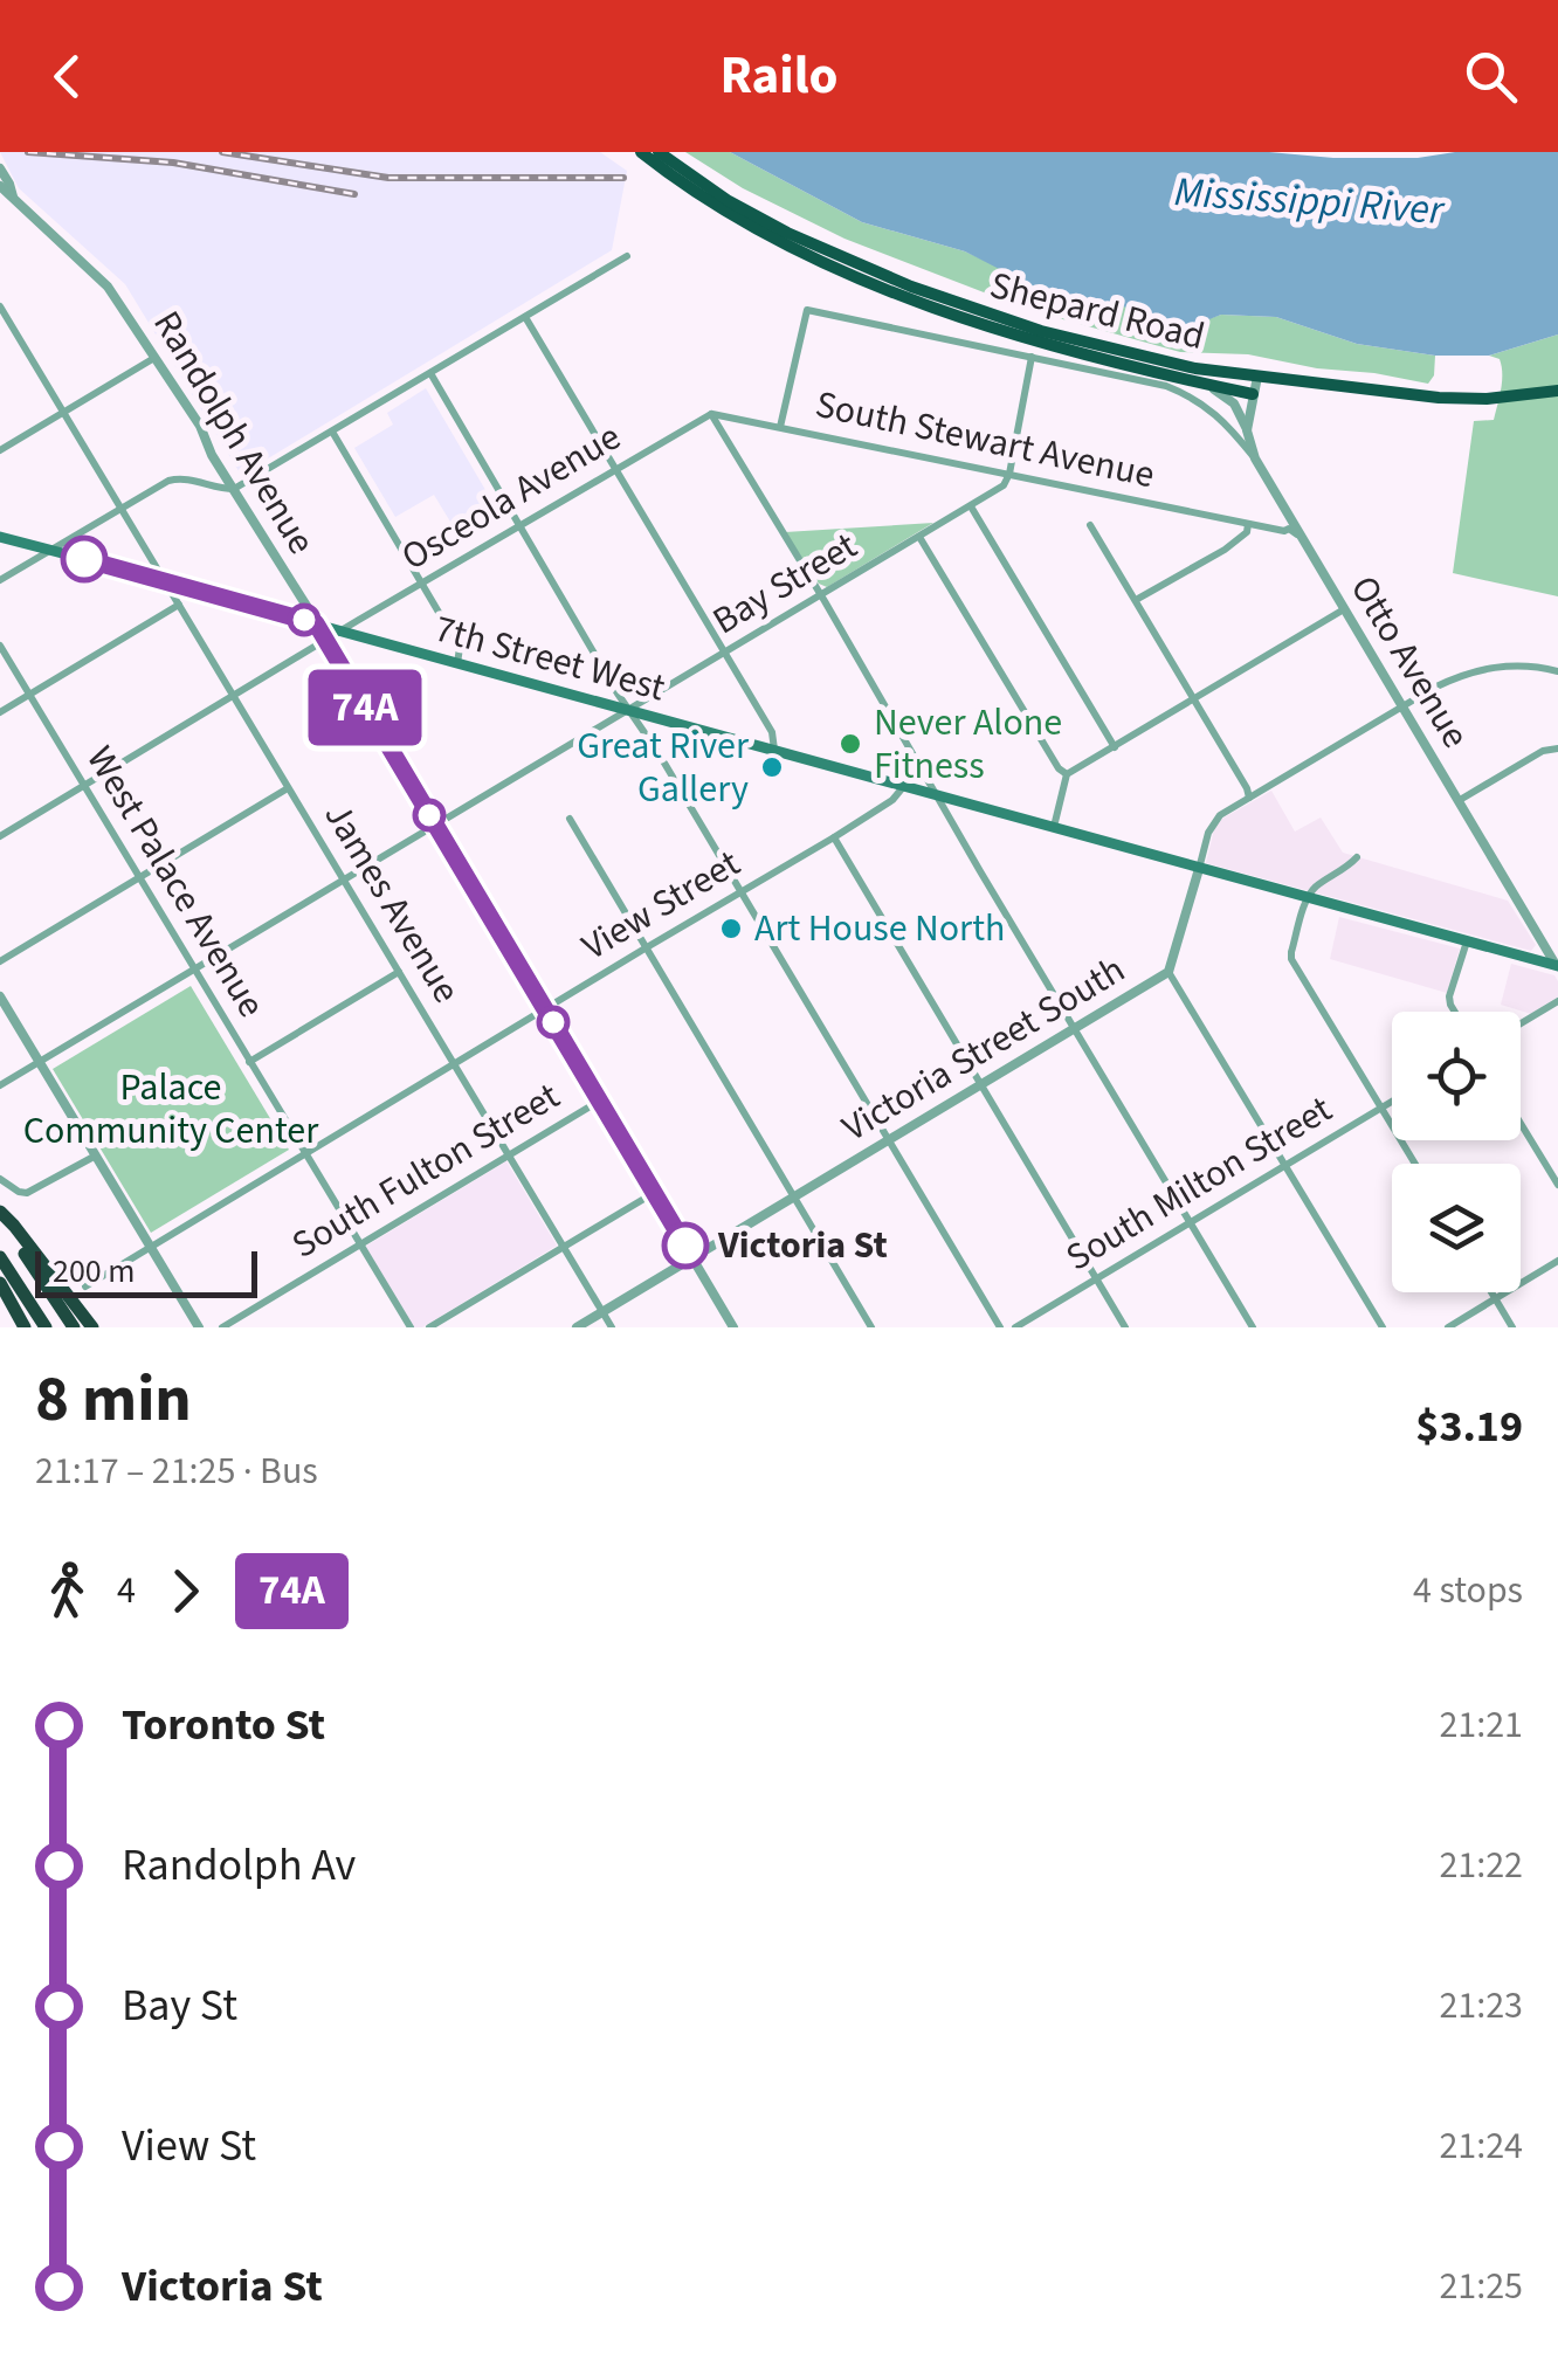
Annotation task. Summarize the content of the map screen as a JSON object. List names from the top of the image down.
{
  "streets": {
    "highway": ["Shepard Road"],
    "main road": ["7th Street West"],
    "street": [
      "Randolph Avenue",
      "South Stewart Avenue",
      "Osceola Avenue",
      "Bay Street",
      "Otto Avenue",
      "West Palace Avenue",
      "James Avenue",
      "View Street",
      "Victoria Street South",
      "South Fulton Street",
      "South Milton Street"
    ]
  },
  "crossings": [
    ["Shepard Road", "Otto Avenue"],
    ["Randolph Avenue", "Osceola Avenue"],
    ["Randolph Avenue", "Bay Street"],
    ["Randolph Avenue", "7th Street West"],
    ["Randolph Avenue", "View Street"],
    ["Randolph Avenue", "Victoria Street South"],
    ["Randolph Avenue", "South Fulton Street"],
    ["South Stewart Avenue", "Osceola Avenue"],
    ["South Stewart Avenue", "Bay Street"],
    ["South Stewart Avenue", "Otto Avenue"],
    ["Osceola Avenue", "7th Street West"],
    ["Bay Street", "7th Street West"],
    ["Bay Street", "West Palace Avenue"],
    ["Bay Street", "James Avenue"],
    ["7th Street West", "Otto Avenue"],
    ["7th Street West", "James Avenue"],
    ["7th Street West", "View Street"],
    ["7th Street West", "Victoria Street South"],
    ["Otto Avenue", "Victoria Street South"],
    ["West Palace Avenue", "View Street"],
    ["West Palace Avenue", "South Fulton Street"],
    ["James Avenue", "View Street"],
    ["James Avenue", "Victoria Street South"],
    ["James Avenue", "South Fulton Street"]
  ],
  "water": ["Mississippi River"],
  "parks": ["Palace Community Center"],
  "places": [
    "Never Alone Fitness",
    "Great River Gallery",
    "Art House North",
    "Victoria St"
  ],
  "lines": ["bus line 74A"],
  "scale_bar": "200 m",
  "page": {
    "header": "Railo",
    "on_map": "74A",
    "scale": "200 m",
    "heading": ["8 min", "21:17 – 21:25 · Bus", "$3.19"],
    "legs": ["4", "74A", "4 stops"],
    "list": [
      {
        "name": "Toronto St",
        "value": "21:21"
      },
      {
        "name": "Randolph Av",
        "value": "21:22"
      },
      {
        "name": "Bay St",
        "value": "21:23"
      },
      {
        "name": "View St",
        "value": "21:24"
      },
      {
        "name": "Victoria St",
        "value": "21:25"
      }
    ]
  }
}
